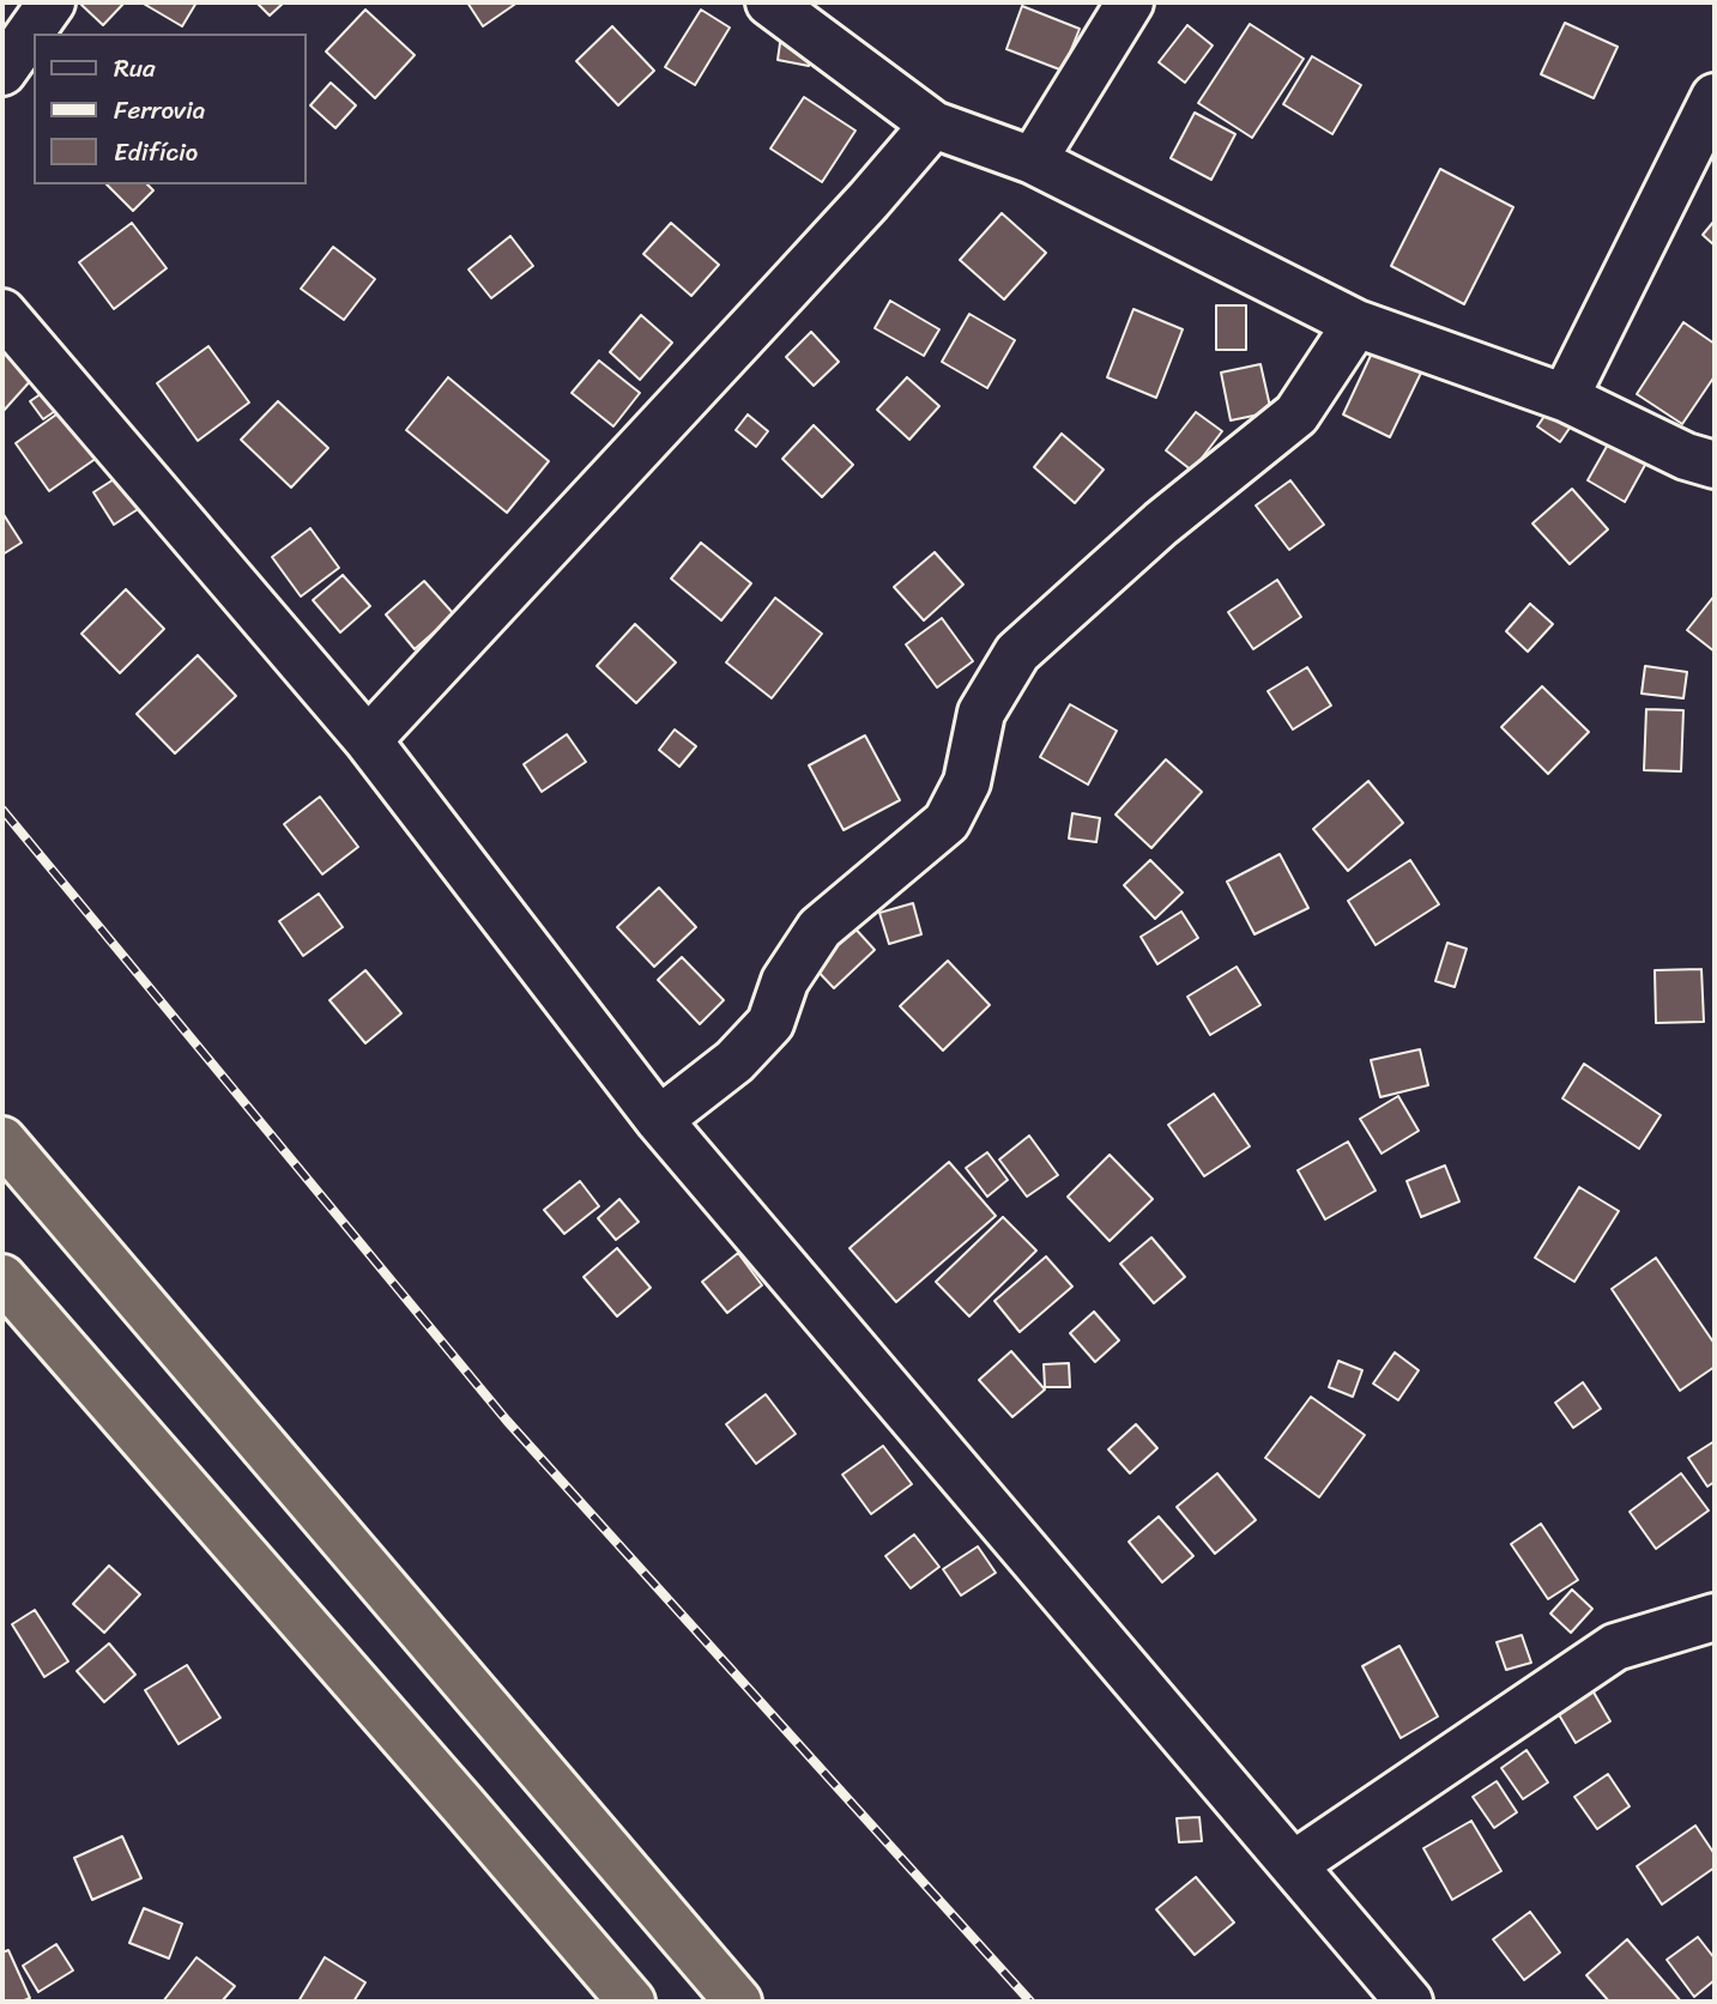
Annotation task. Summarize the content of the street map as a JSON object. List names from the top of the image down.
{
  "legend": ["Rua", "Ferrovia", "Edifício"]
}
